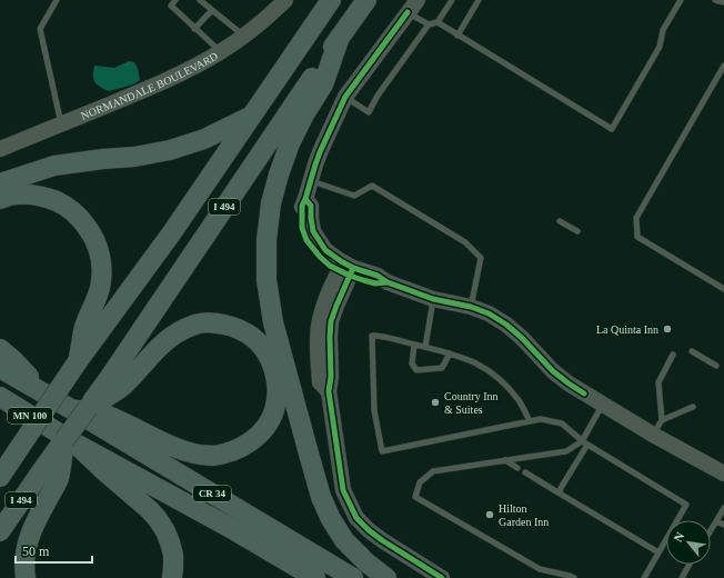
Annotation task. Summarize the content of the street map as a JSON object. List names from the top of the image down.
{
  "streets": {
    "highway": ["I 494", "MN 100", "CR 34"],
    "street": ["NORMANDALE BOULEVARD"]
  },
  "crossings": [
    ["I 494", "MN 100"],
    ["I 494", "CR 34"],
    ["MN 100", "CR 34"]
  ],
  "places": ["La Quinta Inn", "Country Inn & Suites", "Hilton Garden Inn"],
  "scale_bar": "50 m",
  "north": "top left"
}
